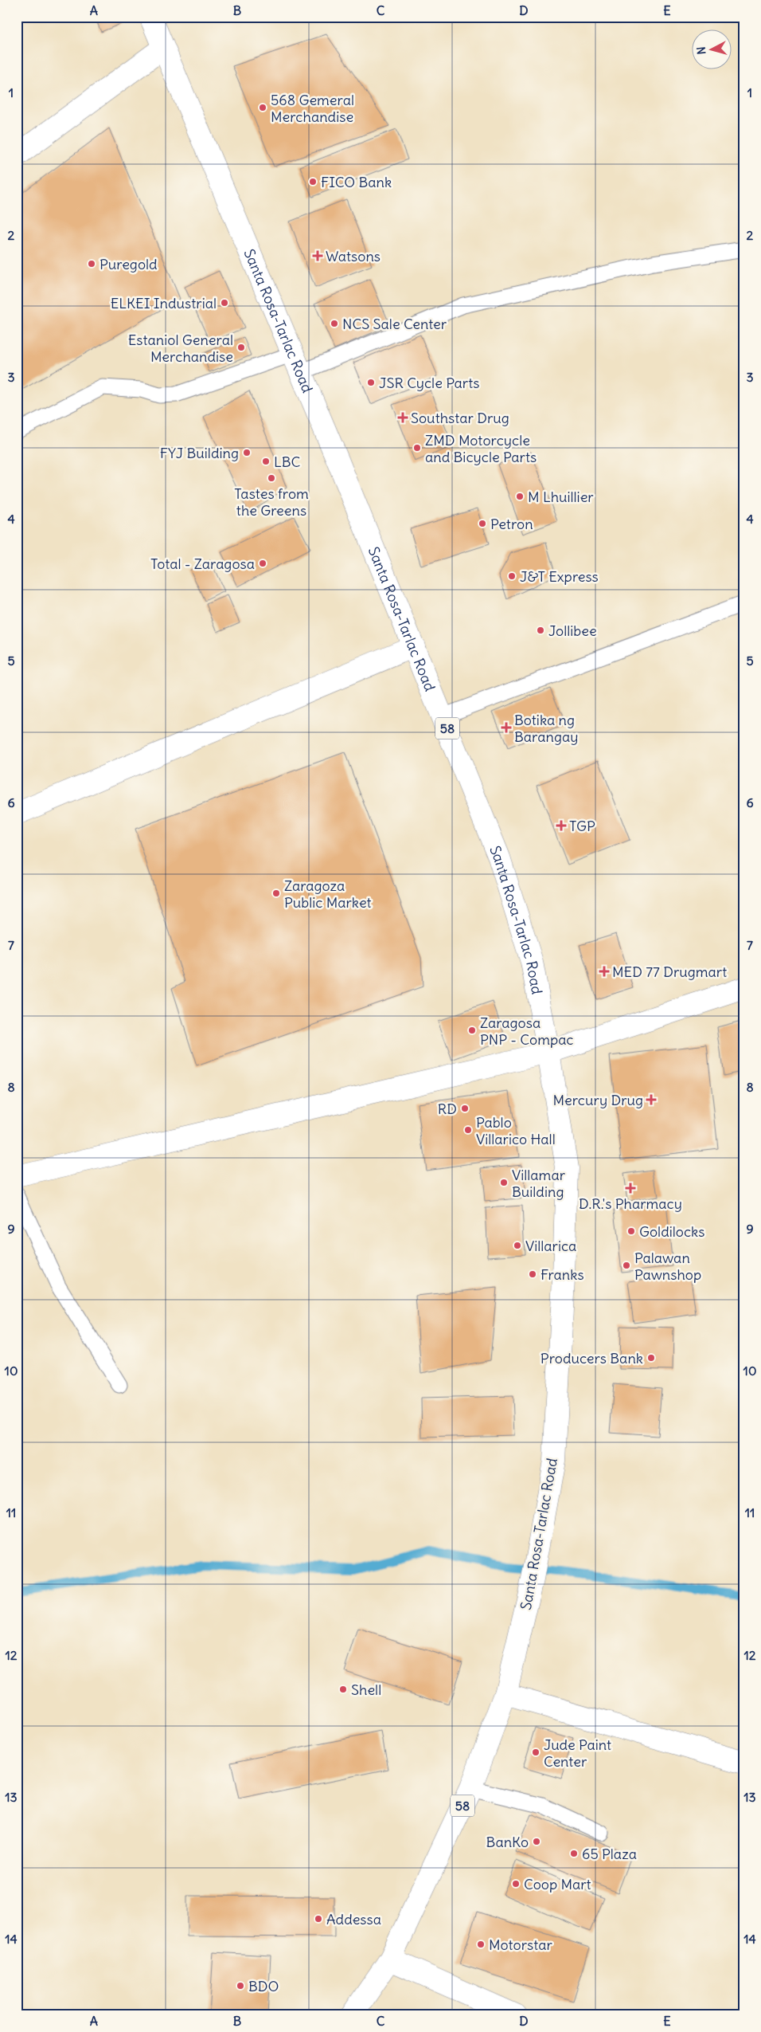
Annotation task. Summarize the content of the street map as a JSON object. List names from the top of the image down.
{
  "streets": {
    "main road": ["Santa Rosa-Tarlac Road", "58"]
  },
  "places": {
    "other": [
      "568 Gemeral Merchandise",
      "FICO Bank",
      "Puregold",
      "ELKEI Industrial",
      "NCS Sale Center",
      "Estaniol General Merchandise",
      "JSR Cycle Parts",
      "ZMD Motorcycle and Bicycle Parts",
      "FYJ Building",
      "LBC",
      "Tastes from the Greens",
      "M Lhuillier",
      "Petron",
      "Total - Zaragosa",
      "J&T Express",
      "Jollibee",
      "Zaragoza Public Market",
      "Zaragosa PNP - Compac",
      "RD",
      "Pablo Villarico Hall",
      "Villamar Building",
      "Goldilocks",
      "Villarica",
      "Palawan Pawnshop",
      "Franks",
      "Producers Bank",
      "Shell",
      "Jude Paint Center",
      "BanKo",
      "65 Plaza",
      "Coop Mart",
      "Addessa",
      "Motorstar",
      "BDO"
    ],
    "health": [
      "Watsons",
      "Southstar Drug",
      "Botika ng Barangay",
      "TGP",
      "MED 77 Drugmart",
      "Mercury Drug",
      "D.R.'s Pharmacy"
    ]
  },
  "north": "left",
  "grid": {
    "columns": [
      "A",
      "B",
      "C",
      "D",
      "E"
    ],
    "rows": [
      "1",
      "2",
      "3",
      "4",
      "5",
      "6",
      "7",
      "8",
      "9",
      "10",
      "11",
      "12",
      "13",
      "14"
    ]
  }
}
